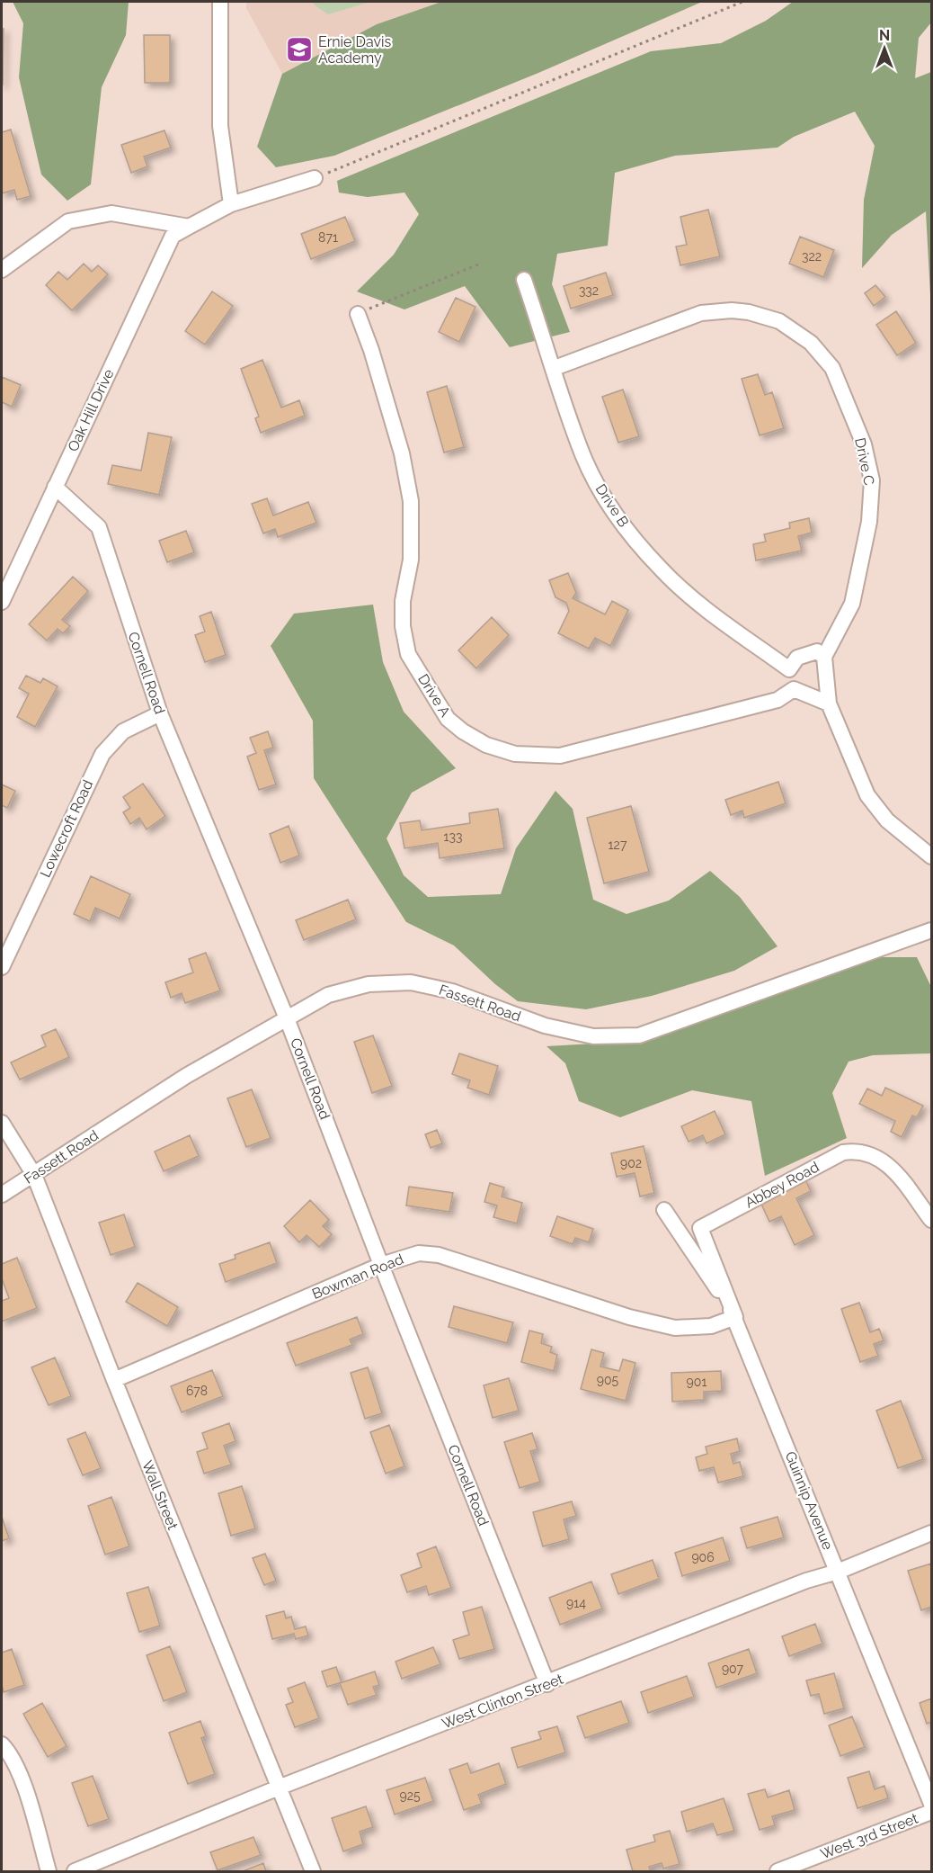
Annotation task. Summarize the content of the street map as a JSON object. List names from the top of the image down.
{
  "streets": {
    "street": [
      "Oak Hill Drive",
      "Drive C",
      "Drive B",
      "Cornell Road",
      "Drive A",
      "Lowecroft Road",
      "Fassett Road",
      "Abbey Road",
      "Bowman Road",
      "Wall Street",
      "Guinnip Avenue",
      "West Clinton Street",
      "West 3rd Street"
    ]
  },
  "crossings": [
    ["Oak Hill Drive", "Cornell Road"],
    ["Drive C", "Drive B"],
    ["Cornell Road", "Lowecroft Road"],
    ["Cornell Road", "Fassett Road"],
    ["Cornell Road", "Bowman Road"],
    ["Cornell Road", "West Clinton Street"],
    ["Fassett Road", "Wall Street"],
    ["Abbey Road", "Bowman Road"],
    ["Abbey Road", "Guinnip Avenue"],
    ["Bowman Road", "Wall Street"],
    ["Bowman Road", "Guinnip Avenue"],
    ["Wall Street", "West Clinton Street"],
    ["Guinnip Avenue", "West Clinton Street"]
  ],
  "places": {
    "school or university": ["Ernie Davis Academy"]
  },
  "house_numbers": [
    "871",
    "322",
    "332",
    "133",
    "127",
    "902",
    "905",
    "901",
    "678",
    "906",
    "914",
    "907",
    "925"
  ],
  "north": "top"
}
